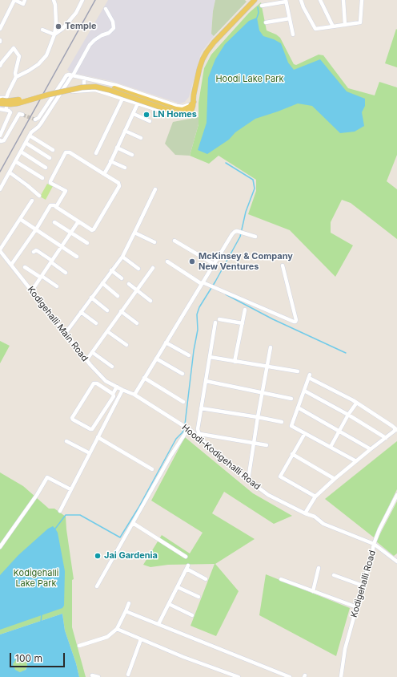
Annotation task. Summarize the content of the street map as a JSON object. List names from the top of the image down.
{
  "streets": {
    "street": ["Kodigehalli Main Road", "Hoodi-Kodigehalli Road", "Kodigehalli Road"]
  },
  "crossings": [
    ["Kodigehalli Main Road", "Hoodi-Kodigehalli Road"],
    ["Hoodi-Kodigehalli Road", "Kodigehalli Road"]
  ],
  "parks": ["Hoodi Lake Park", "Kodigehalli Lake Park"],
  "places": [
    "Temple",
    "LN Homes",
    "McKinsey & Company New Ventures",
    "Jai Gardenia"
  ],
  "scale_bar": "100 m"
}
